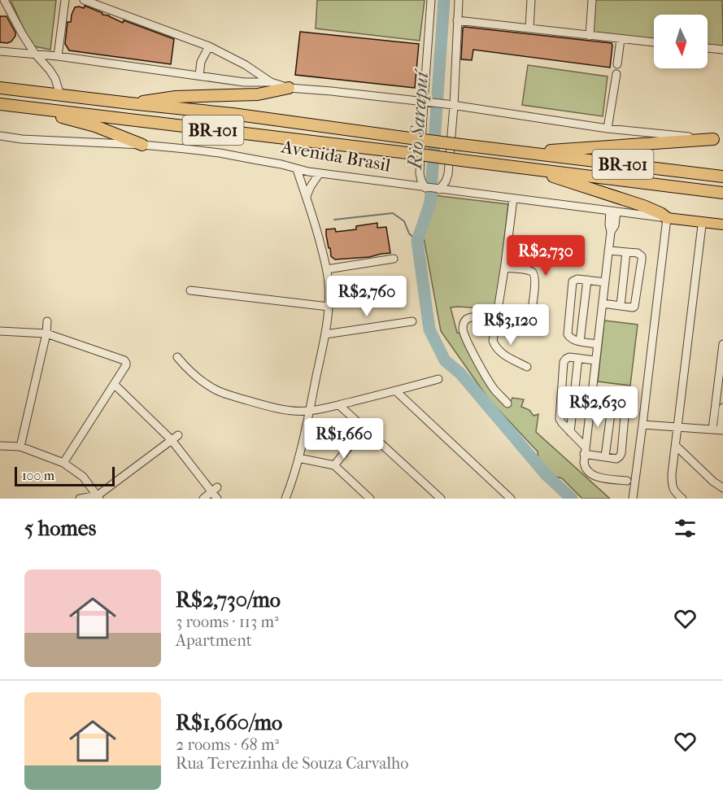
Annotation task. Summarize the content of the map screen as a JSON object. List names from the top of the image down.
{
  "streets": {
    "highway": ["BR-101", "Avenida Brasil"]
  },
  "water": ["Rio Sarapuí"],
  "scale_bar": "100 m",
  "north": "bottom",
  "page": {
    "price": [
      "R$2,730",
      "R$2,760",
      "R$3,120",
      "R$2,630",
      "R$1,660"
    ],
    "scale": "100 m",
    "heading": "5 homes",
    "list": [
      {
        "name": "R$2,730/mo",
        "note": "3 rooms · 113 m² · Apartment"
      },
      {
        "name": "R$1,660/mo",
        "note": "2 rooms · 68 m² · Rua Terezinha de Souza Carvalho"
      }
    ]
  }
}
